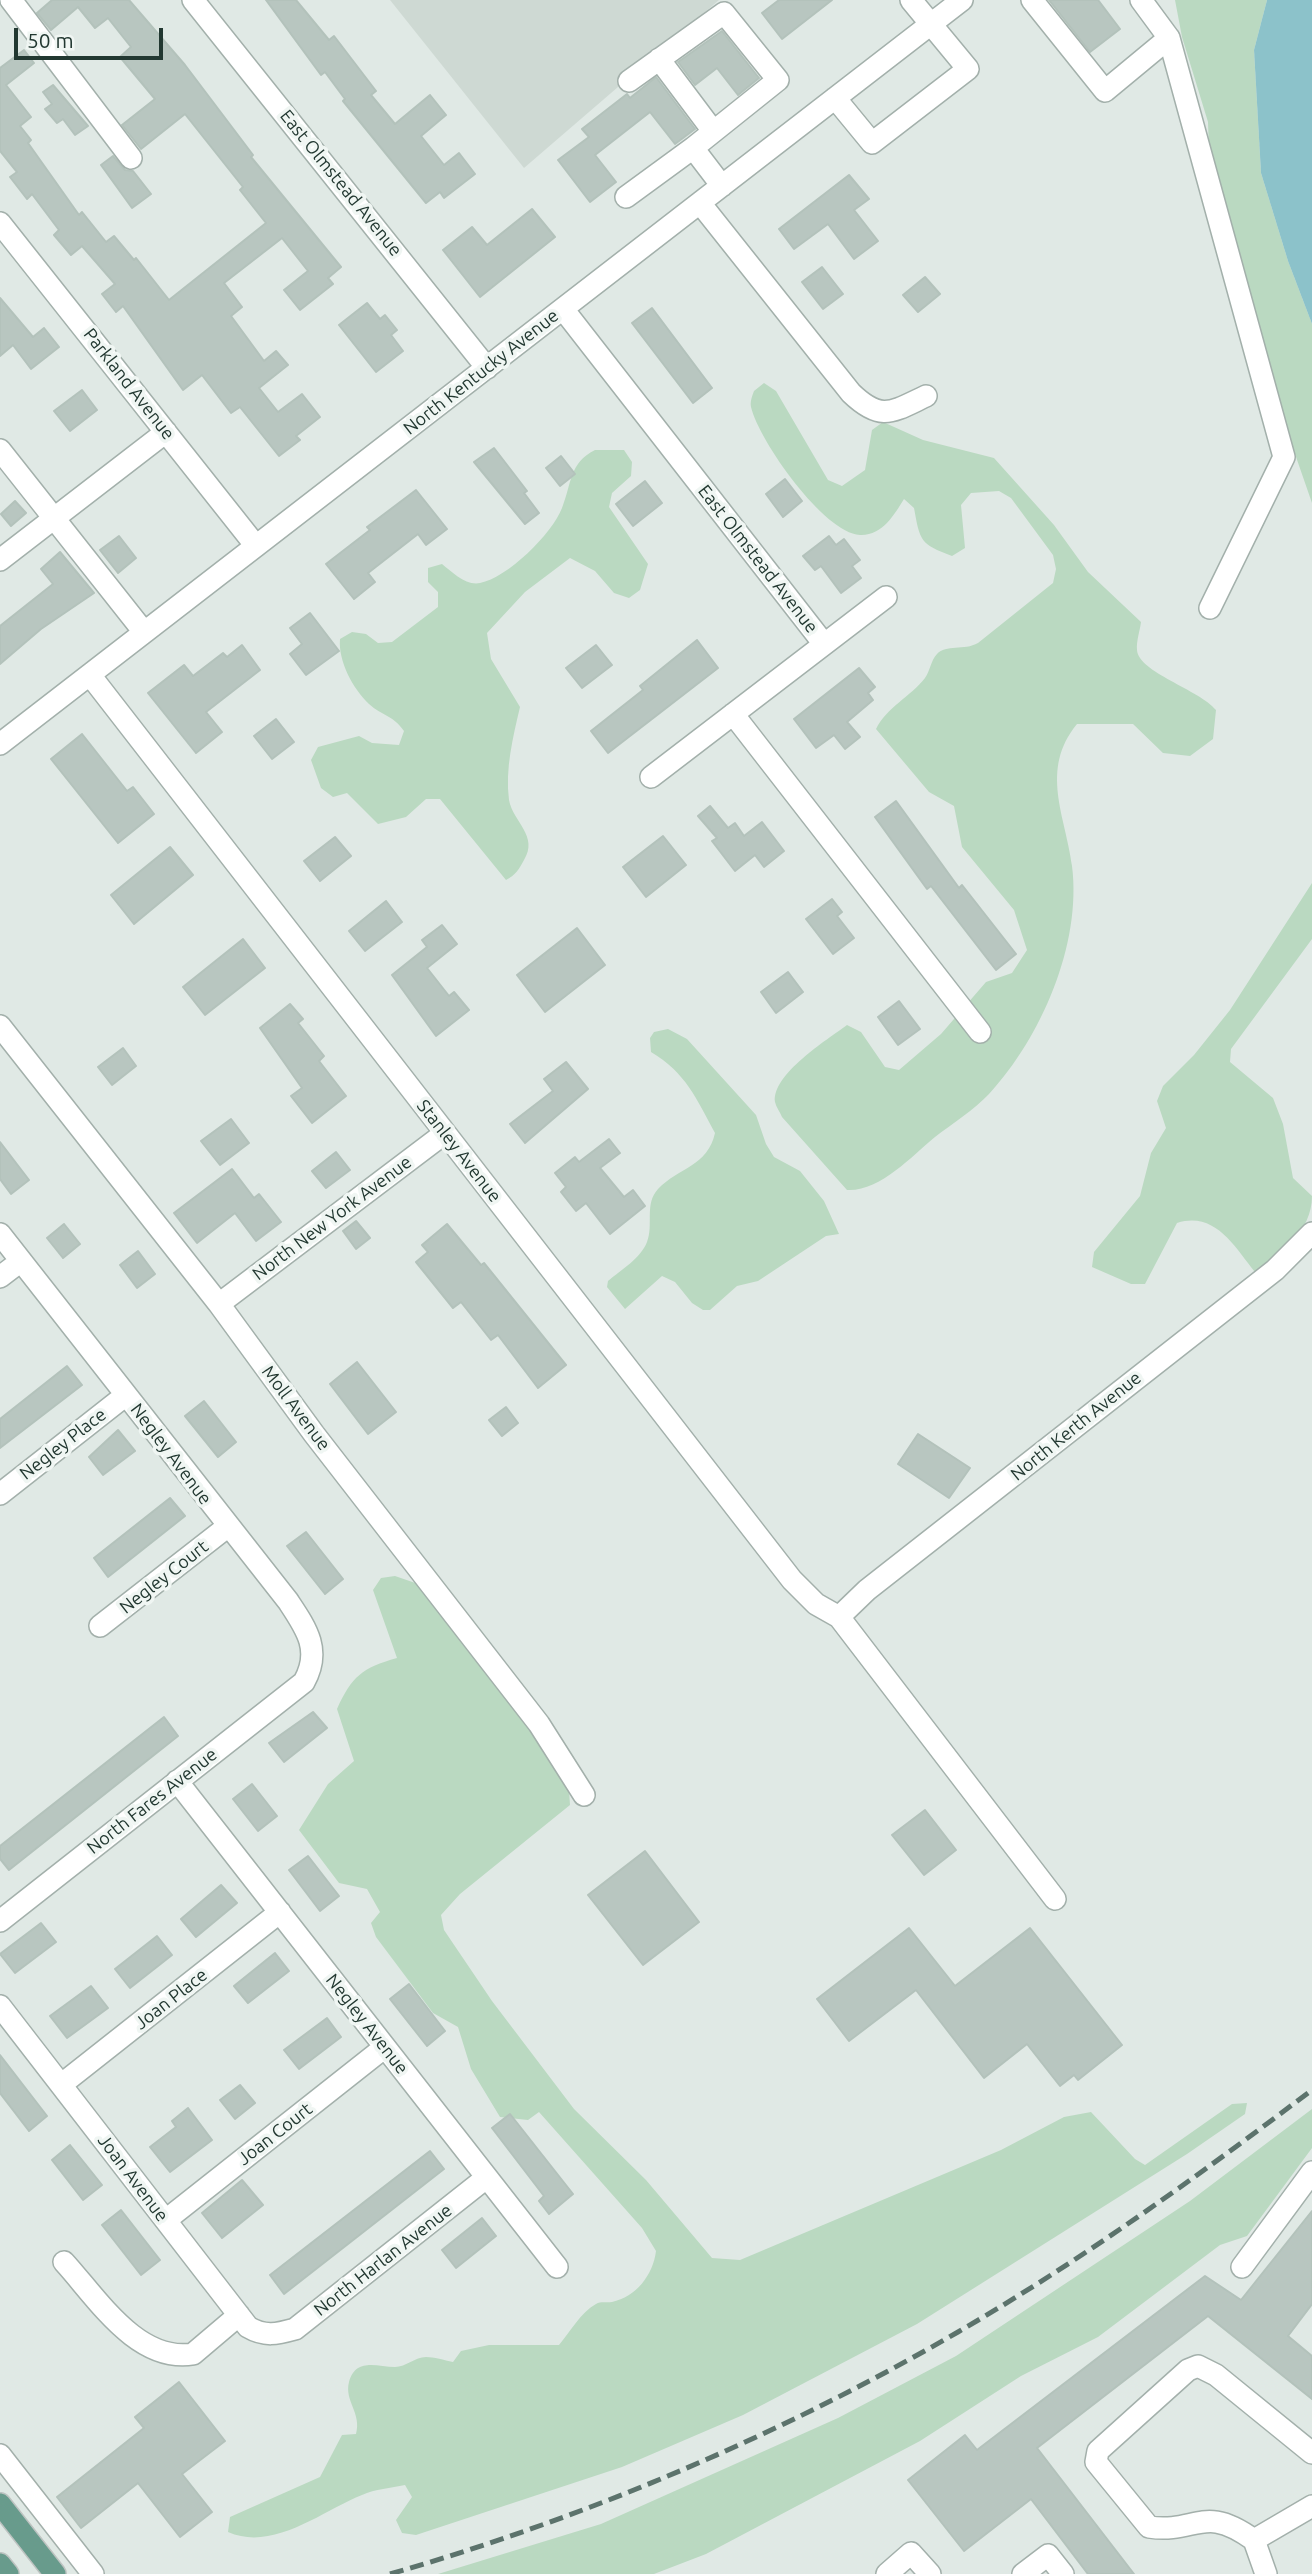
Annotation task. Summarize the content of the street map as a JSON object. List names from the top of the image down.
{
  "streets": {
    "street": [
      "East Olmstead Avenue",
      "North Kentucky Avenue",
      "Parkland Avenue",
      "Stanley Avenue",
      "North New York Avenue",
      "Moll Avenue",
      "North Kerth Avenue",
      "Negley Place",
      "Negley Avenue",
      "Negley Court",
      "North Fares Avenue",
      "Joan Place",
      "Joan Court",
      "Joan Avenue",
      "North Harlan Avenue"
    ]
  },
  "crossings": [
    ["East Olmstead Avenue", "North Kentucky Avenue"],
    ["North Kentucky Avenue", "Parkland Avenue"],
    ["North Kentucky Avenue", "Stanley Avenue"],
    ["Stanley Avenue", "North New York Avenue"],
    ["Stanley Avenue", "North Kerth Avenue"],
    ["North New York Avenue", "Moll Avenue"],
    ["Negley Place", "Negley Avenue"],
    ["Negley Avenue", "Negley Court"],
    ["Negley Avenue", "North Fares Avenue"],
    ["Negley Avenue", "Joan Place"],
    ["Negley Avenue", "Joan Court"],
    ["Negley Avenue", "North Harlan Avenue"],
    ["Joan Place", "Joan Avenue"],
    ["Joan Court", "Joan Avenue"],
    ["Joan Avenue", "North Harlan Avenue"]
  ],
  "scale_bar": "50 m"
}
